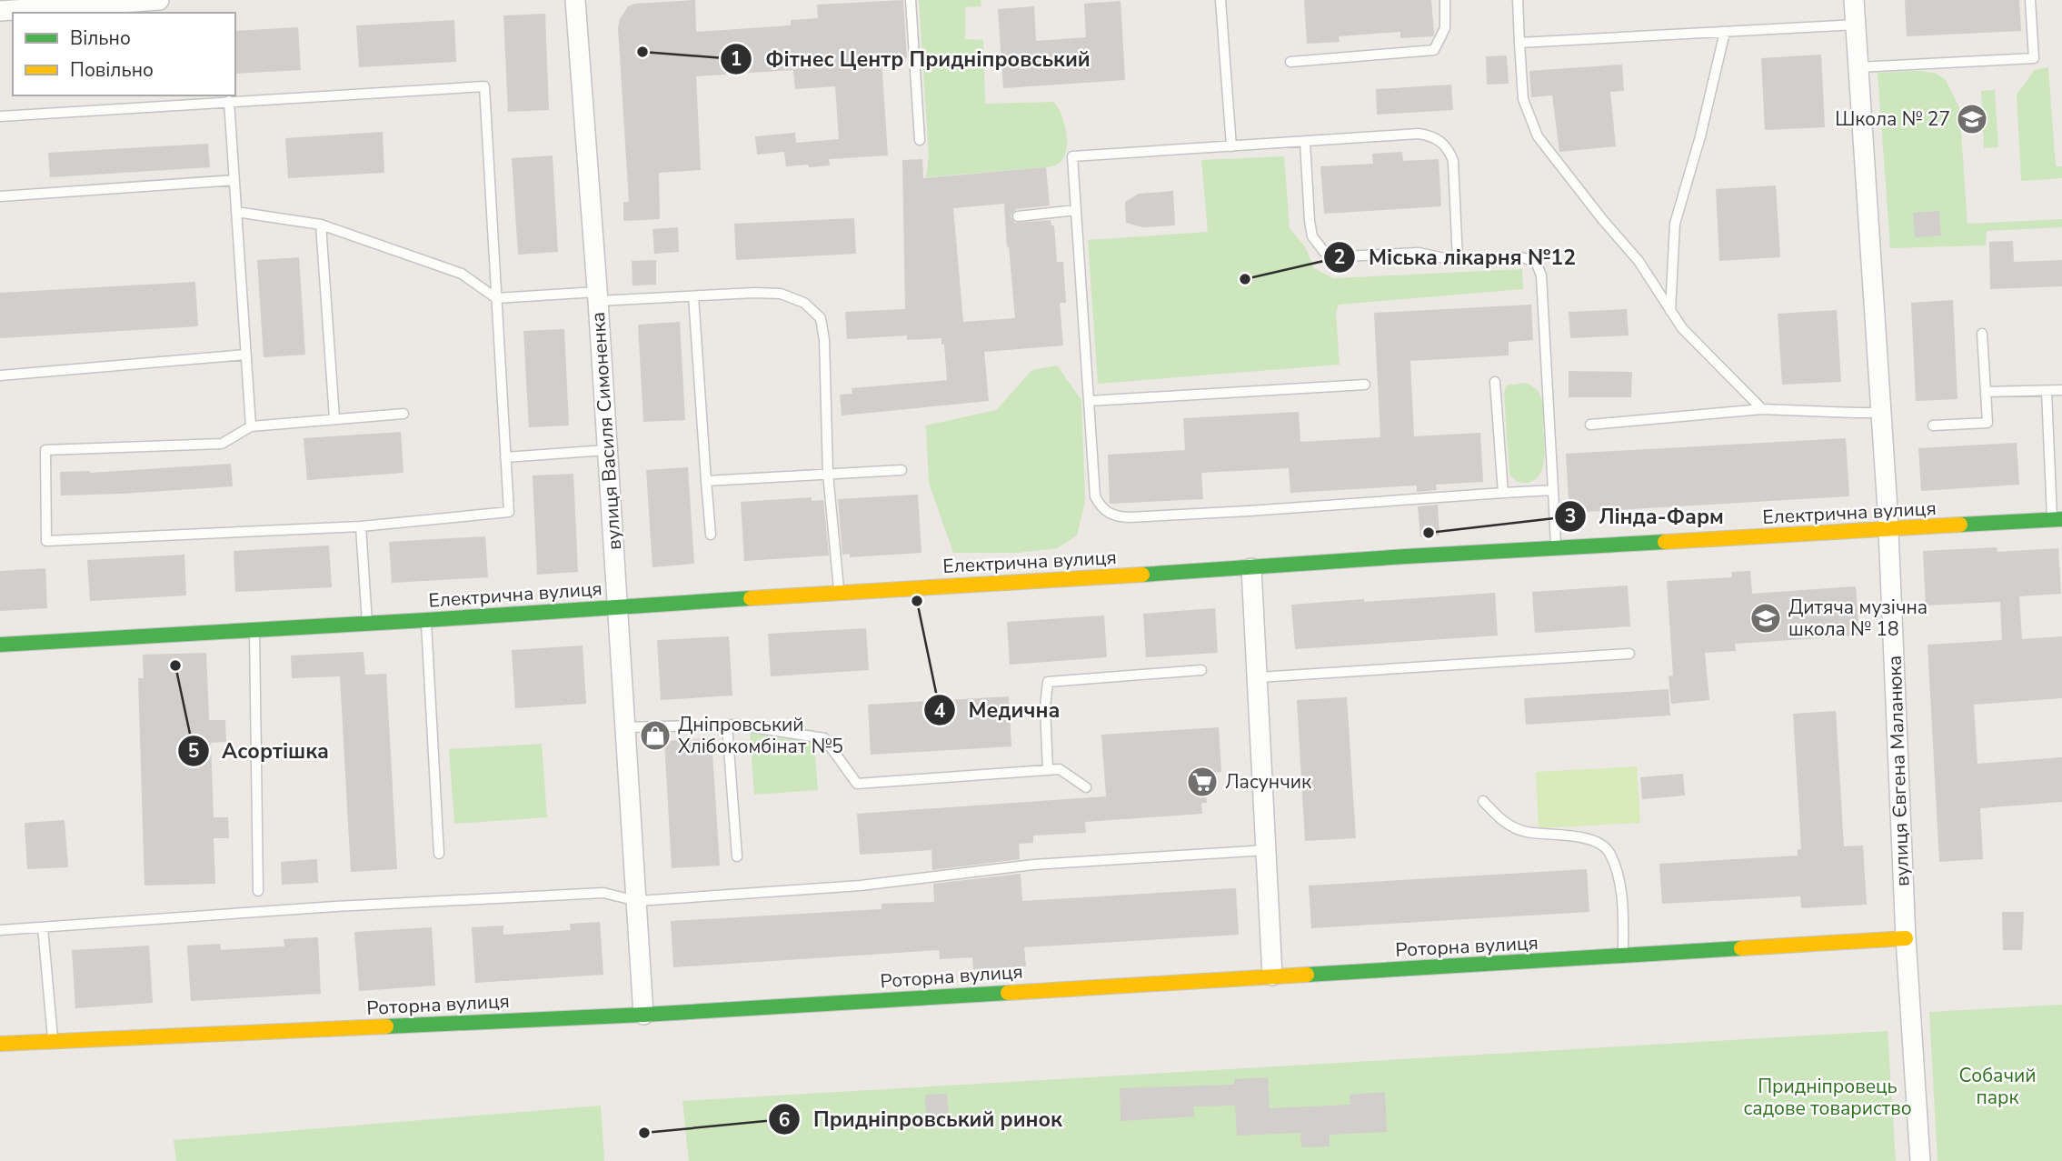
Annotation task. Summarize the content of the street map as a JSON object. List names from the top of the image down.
{
  "streets": {
    "street": [
      "вулиця Василя Симоненка",
      "Електрична вулиця",
      "вулиця Євгена Маланюка",
      "Роторна вулиця"
    ]
  },
  "crossings": [
    ["вулиця Василя Симоненка", "Електрична вулиця"],
    ["вулиця Василя Симоненка", "Роторна вулиця"],
    ["Електрична вулиця", "вулиця Євгена Маланюка"],
    ["вулиця Євгена Маланюка", "Роторна вулиця"]
  ],
  "parks": ["Собачий парк", "Придніпровець садове товариство"],
  "places": {
    "other": [
      "Фітнес Центр Придніпровський",
      "Міська лікарня №12",
      "Лінда-Фарм",
      "Медична",
      "Асортішка",
      "Придніпровський ринок"
    ],
    "school or university": ["Школа № 27", "Дитяча музічна школа № 18"],
    "shop": ["Дніпровський Хлібокомбінат №5"],
    "supermarket": ["Ласунчик"]
  },
  "legend": ["Вільно", "Повільно"]
}
